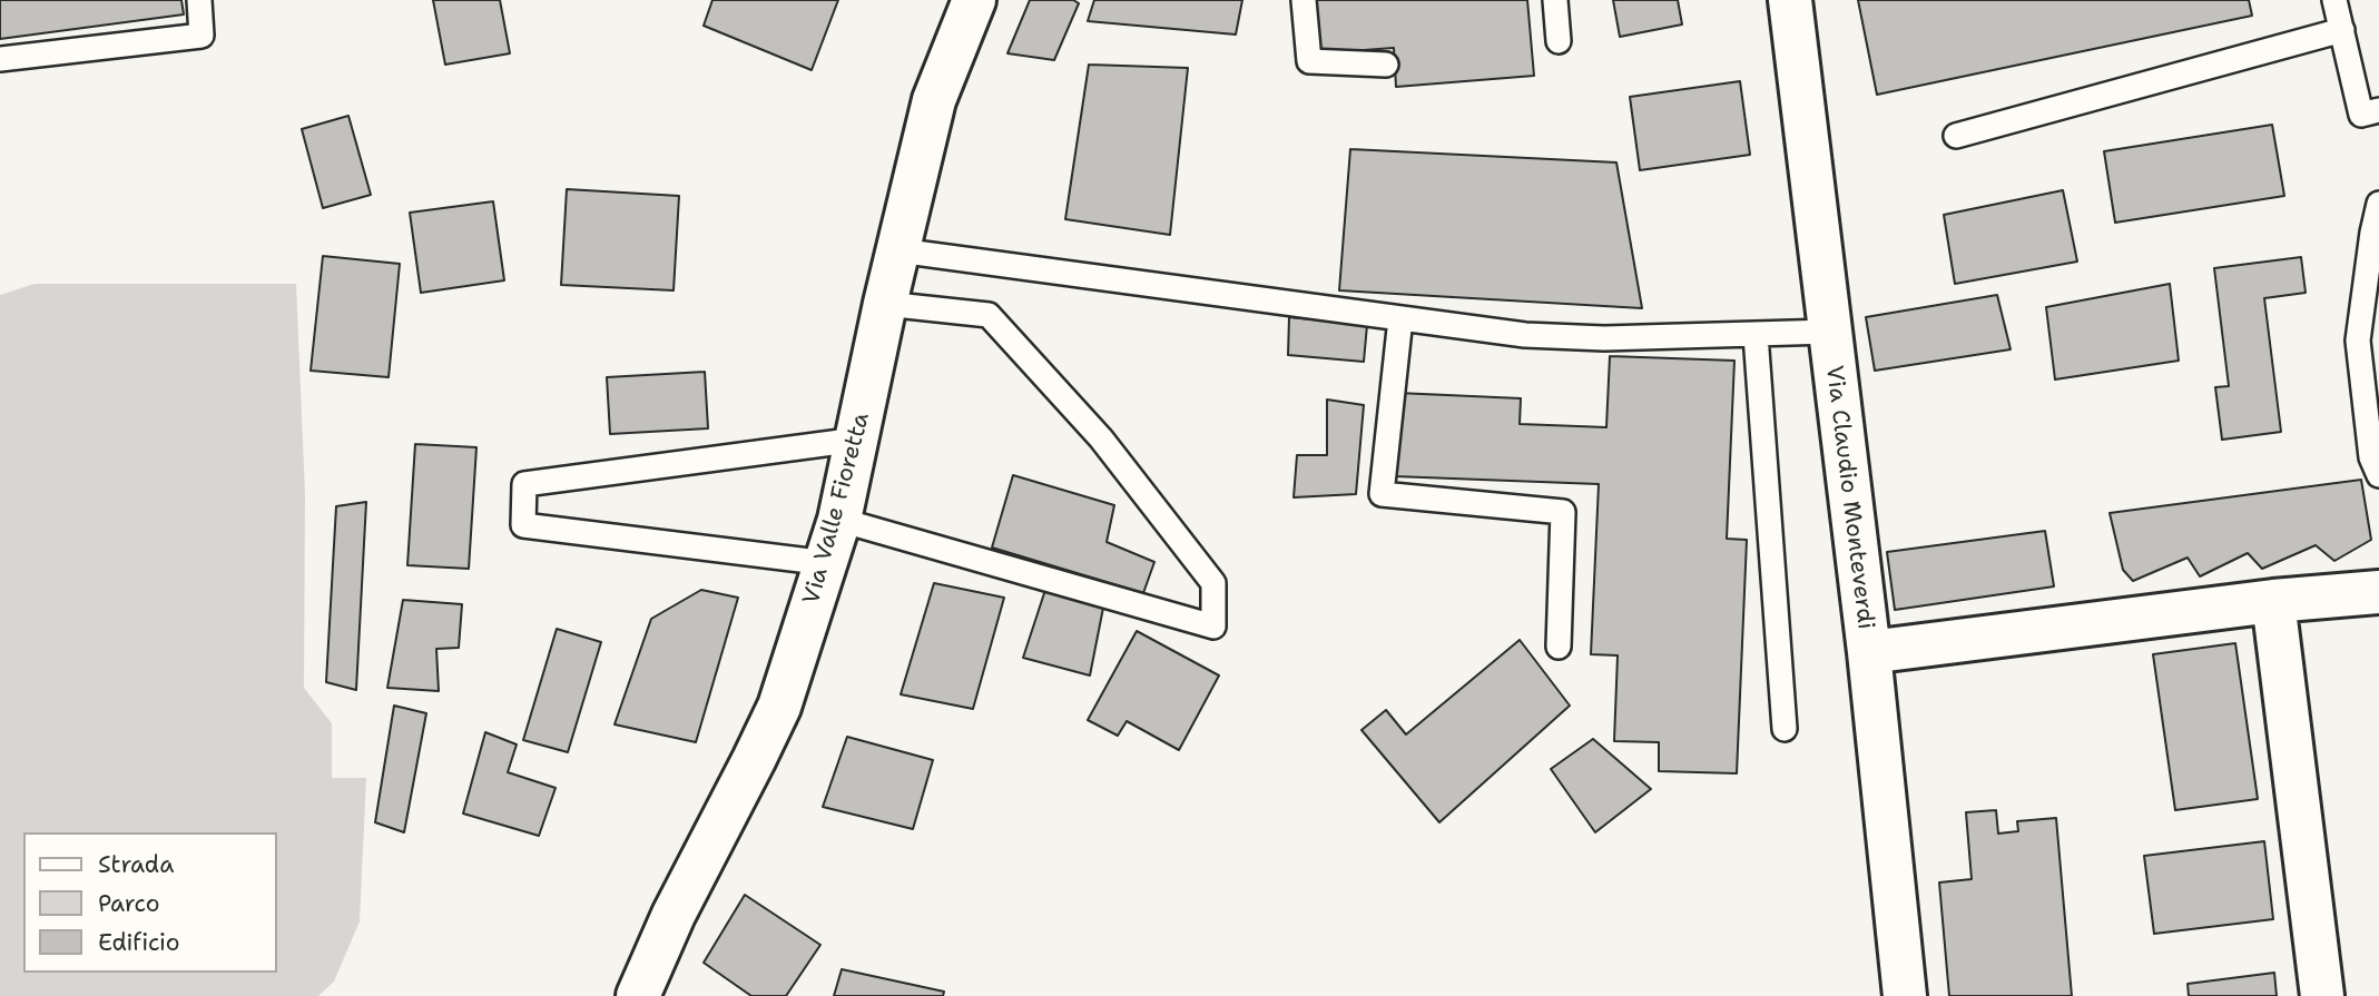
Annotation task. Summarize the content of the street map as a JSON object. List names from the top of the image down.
{
  "streets": {
    "street": ["Via Claudio Monteverdi", "Via Valle Fioretta"]
  },
  "legend": ["Strada", "Parco", "Edificio"]
}
